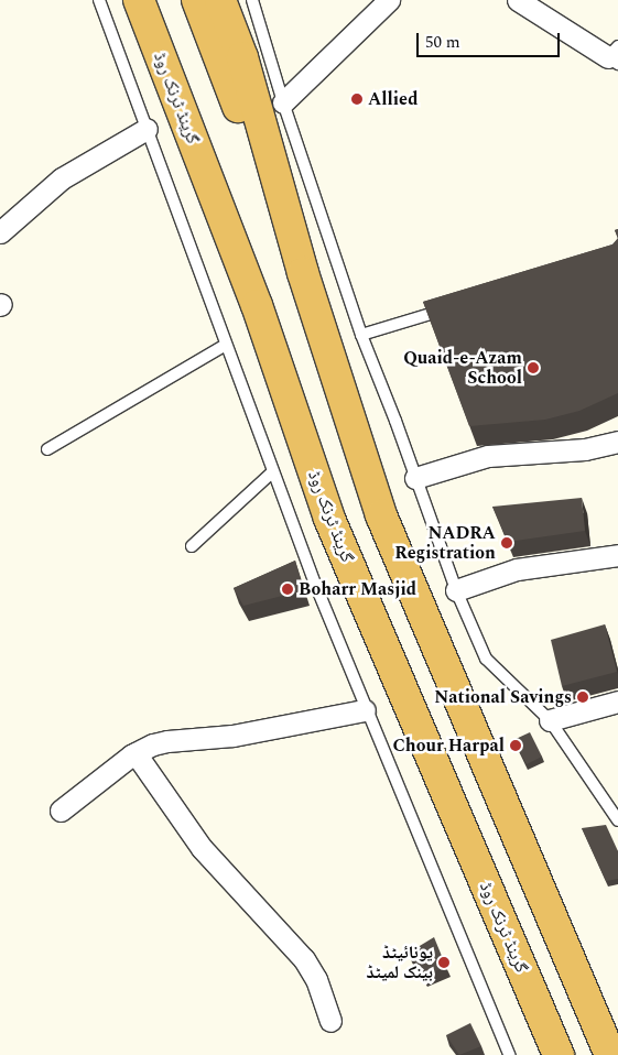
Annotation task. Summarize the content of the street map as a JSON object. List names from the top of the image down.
{
  "streets": {
    "highway": ["گرینڈ ٹرنک روڈ"]
  },
  "places": [
    "Allied",
    "Quaid-e-Azam School",
    "NADRA Registration",
    "Boharr Masjid",
    "National Savings",
    "Chour Harpal",
    "یونائیٹڈ بینک لمیٹڈ"
  ],
  "scale_bar": "50 m"
}
